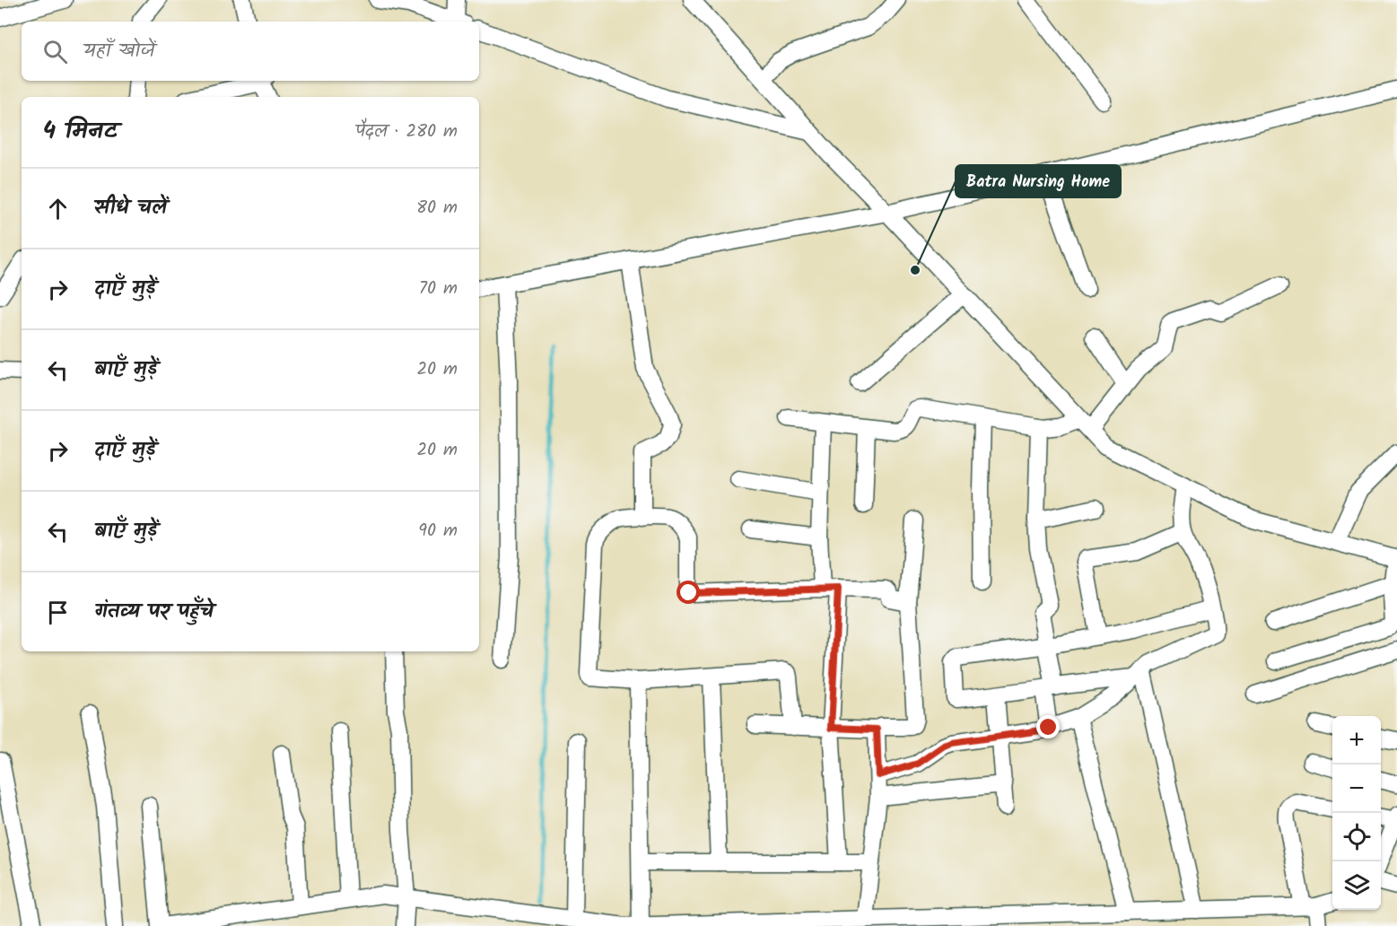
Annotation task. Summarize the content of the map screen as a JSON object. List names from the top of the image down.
{
  "places": ["Batra Nursing Home"],
  "page": {
    "search": "यहाँ खोजें",
    "heading": ["4 मिनट", "पैदल · 280 m"],
    "list": [
      ["सीधे चलें", "80 m"],
      ["दाएँ मुड़ें", "70 m"],
      ["बाएँ मुड़ें", "20 m"],
      ["दाएँ मुड़ें", "20 m"],
      ["बाएँ मुड़ें", "90 m"],
      "गंतव्य पर पहुँचे"
    ],
    "map_buttons": ["+", "−"]
  }
}
